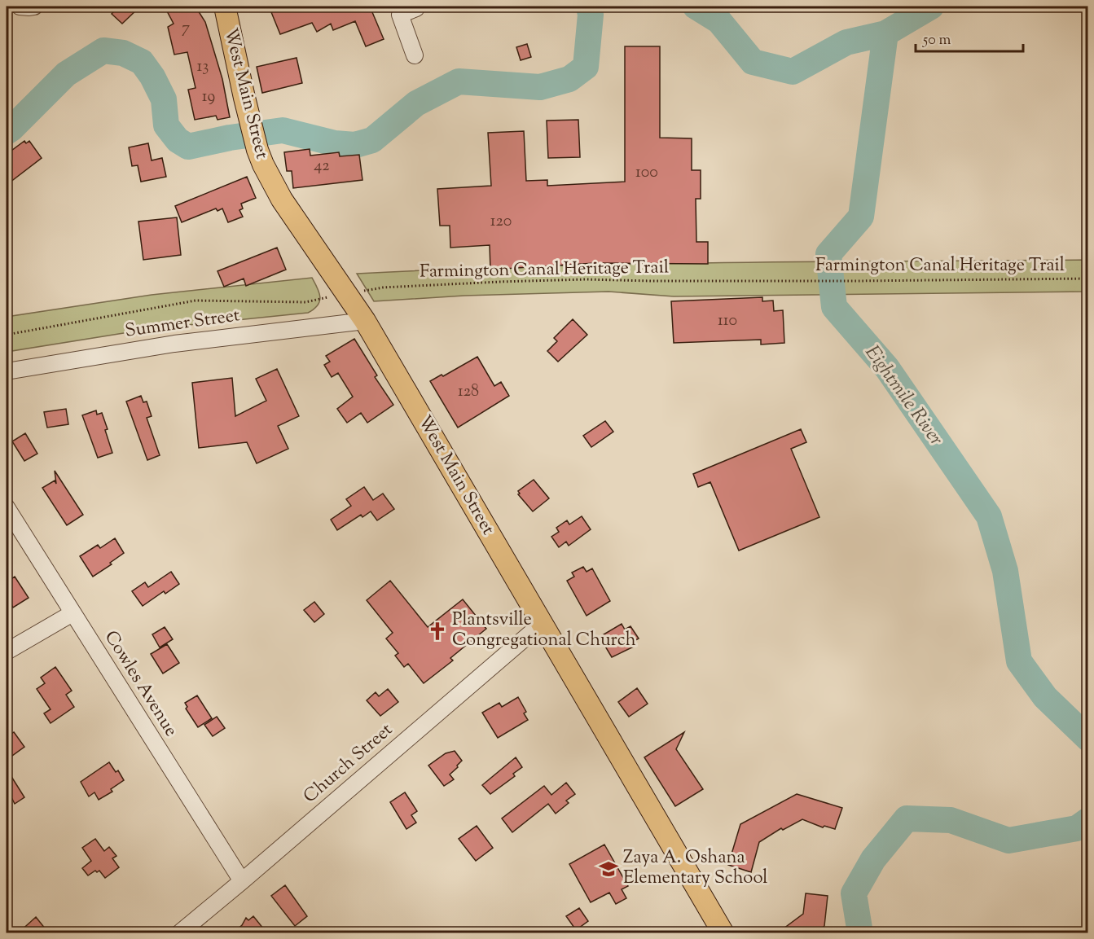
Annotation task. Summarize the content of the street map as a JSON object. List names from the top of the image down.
{
  "streets": {
    "main road": ["West Main Street"],
    "street": ["Summer Street", "Cowles Avenue", "Church Street"],
    "path": ["Farmington Canal Heritage Trail"]
  },
  "crossings": [
    ["West Main Street", "Farmington Canal Heritage Trail"],
    ["West Main Street", "Summer Street"],
    ["West Main Street", "Church Street"],
    ["Cowles Avenue", "Church Street"]
  ],
  "water": ["Eightmile River"],
  "places": {
    "church": ["Plantsville Congregational Church"],
    "school or university": ["Zaya A. Oshana Elementary School"]
  },
  "house_numbers": [
    "7",
    "13",
    "19",
    "42",
    "100",
    "120",
    "110",
    "128"
  ],
  "scale_bar": "50 m"
}
